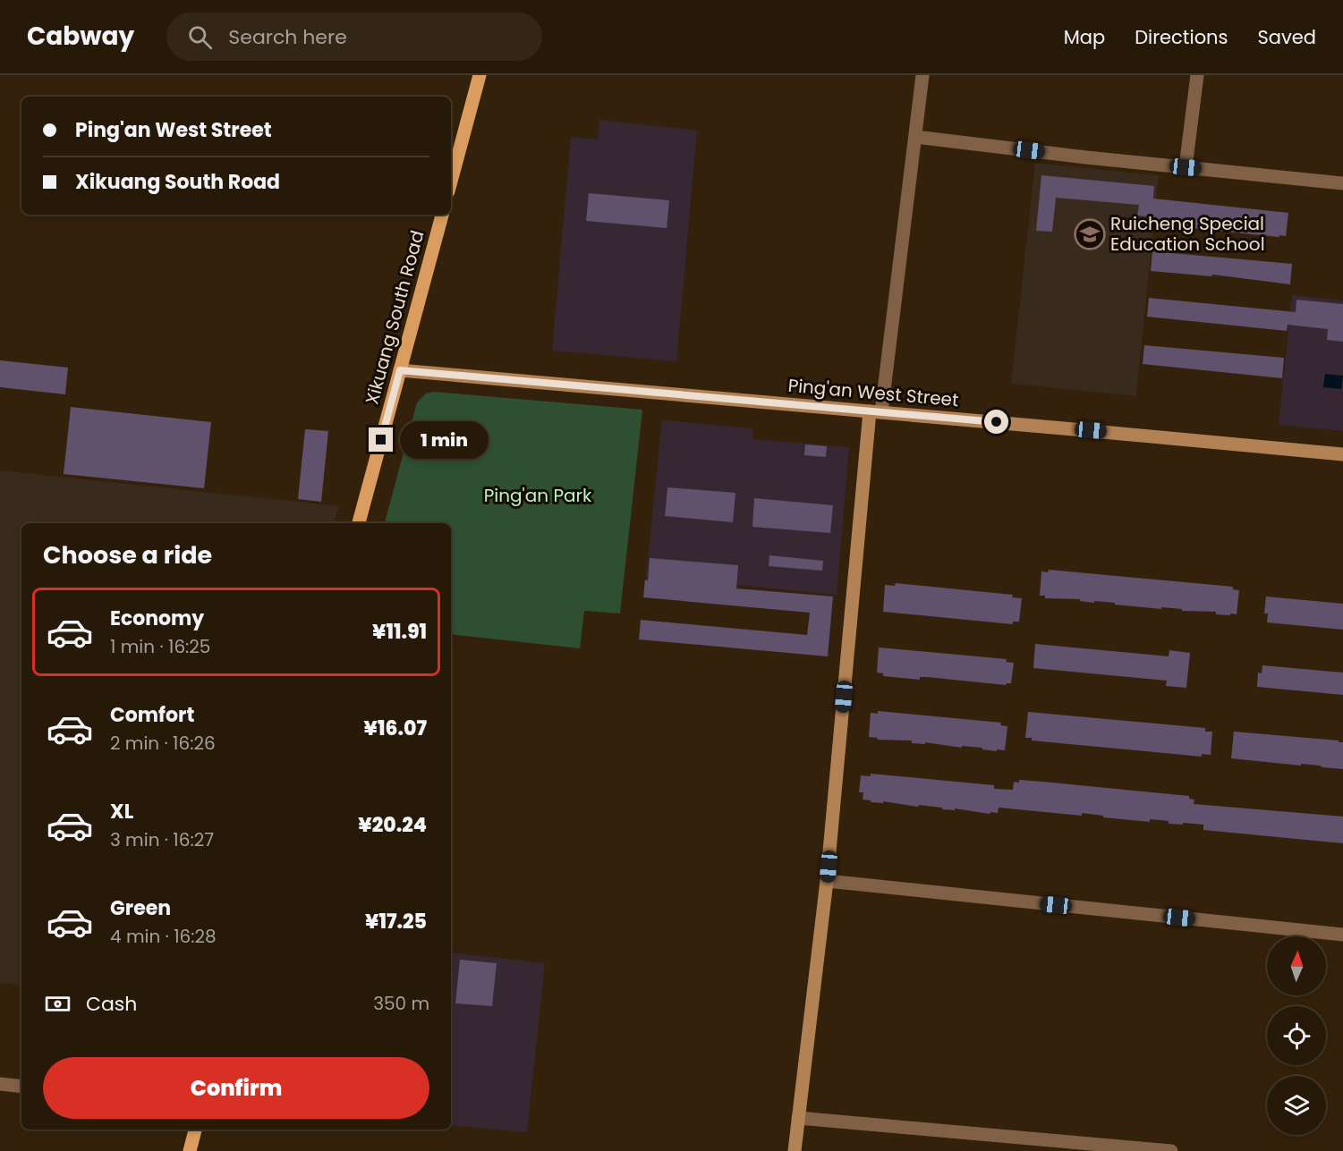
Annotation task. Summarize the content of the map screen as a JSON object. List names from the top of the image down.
{
  "streets": {
    "main road": ["Xikuang South Road"],
    "street": ["Ping'an West Street"]
  },
  "crossings": [
    ["Xikuang South Road", "Ping'an West Street"]
  ],
  "parks": ["Ping'an Park"],
  "places": {
    "school or university": ["Ruicheng Special Education School"]
  },
  "north": "top",
  "page": {
    "header": "Cabway",
    "search": "Search here",
    "nav": ["Map", "Directions", "Saved"],
    "banner": ["Ping'an West Street", "Xikuang South Road"],
    "bubble": "1 min",
    "heading": "Choose a ride",
    "list": [
      {
        "name": "Economy",
        "note": "1 min · 16:25",
        "value": "¥11.91"
      },
      {
        "name": "Comfort",
        "note": "2 min · 16:26",
        "value": "¥16.07"
      },
      {
        "name": "XL",
        "note": "3 min · 16:27",
        "value": "¥20.24"
      },
      {
        "name": "Green",
        "note": "4 min · 16:28",
        "value": "¥17.25"
      }
    ],
    "pay": ["Cash", "350 m"],
    "buttons": "Confirm"
  }
}
